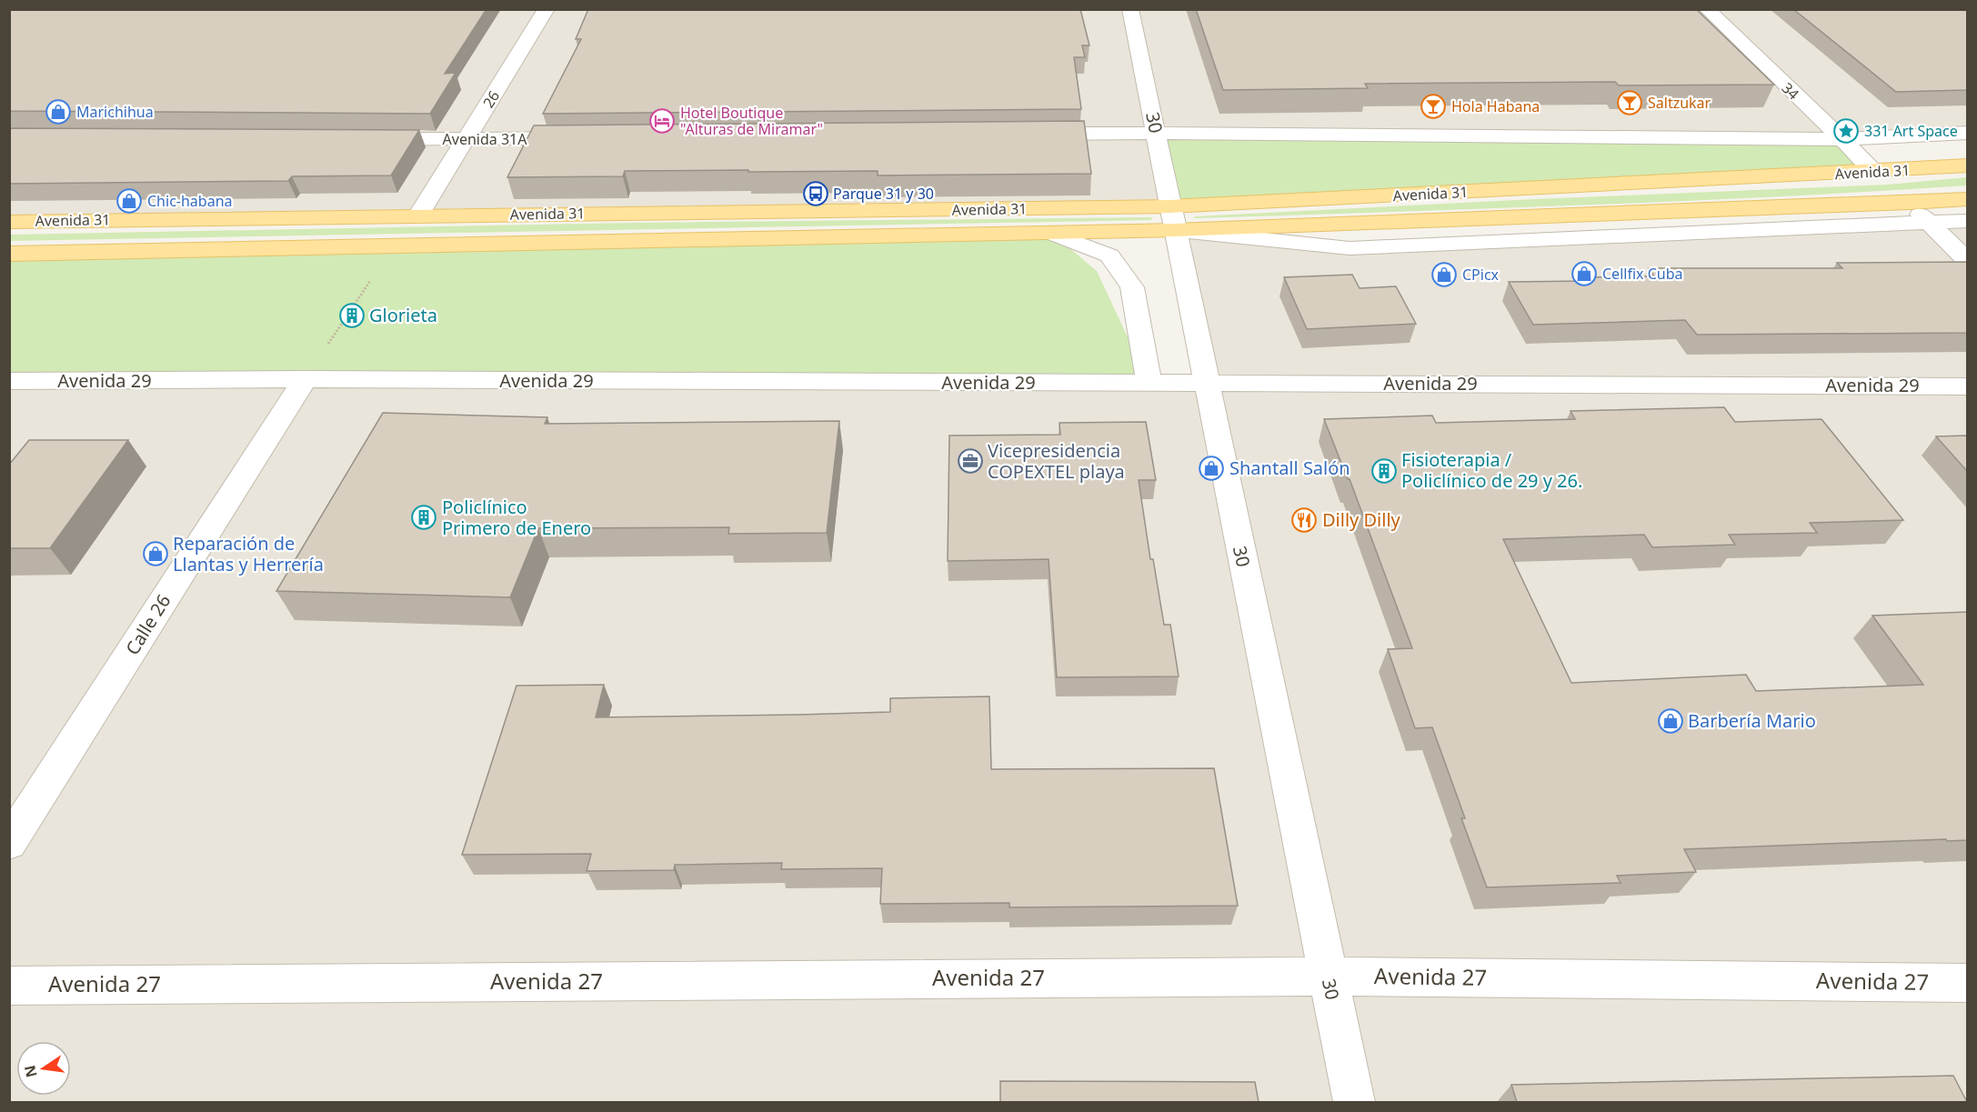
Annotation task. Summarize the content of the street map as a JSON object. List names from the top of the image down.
{
  "streets": {
    "main road": ["Avenida 31"],
    "street": [
      "34",
      "26",
      "30",
      "Avenida 31A",
      "Avenida 29",
      "Calle 26",
      "Avenida 27"
    ]
  },
  "crossings": [
    ["34", "Avenida 31"],
    ["26", "Avenida 31A"],
    ["26", "Avenida 31"],
    ["30", "Avenida 31"],
    ["30", "Avenida 29"],
    ["30", "Avenida 27"],
    ["Avenida 29", "Calle 26"]
  ],
  "places": {
    "bar": ["Saltzukar", "Hola Habana"],
    "shop": [
      "Marichihua",
      "Chic-habana",
      "Cellfix Cuba",
      "CPicx",
      "Shantall Salón",
      "Reparación de Llantas y Herrería",
      "Barbería Mario"
    ],
    "hotel": ["Hotel Boutique \"Alturas de Miramar\""],
    "place": ["331 Art Space"],
    "bus stop": ["Parque 31 y 30"],
    "building": ["Glorieta", "Fisioterapia / Policlínico de 29 y 26.", "Policlínico Primero de Enero"],
    "office": ["Vicepresidencia COPEXTEL playa"],
    "restaurant": ["Dilly Dilly"]
  },
  "north": "left"
}
